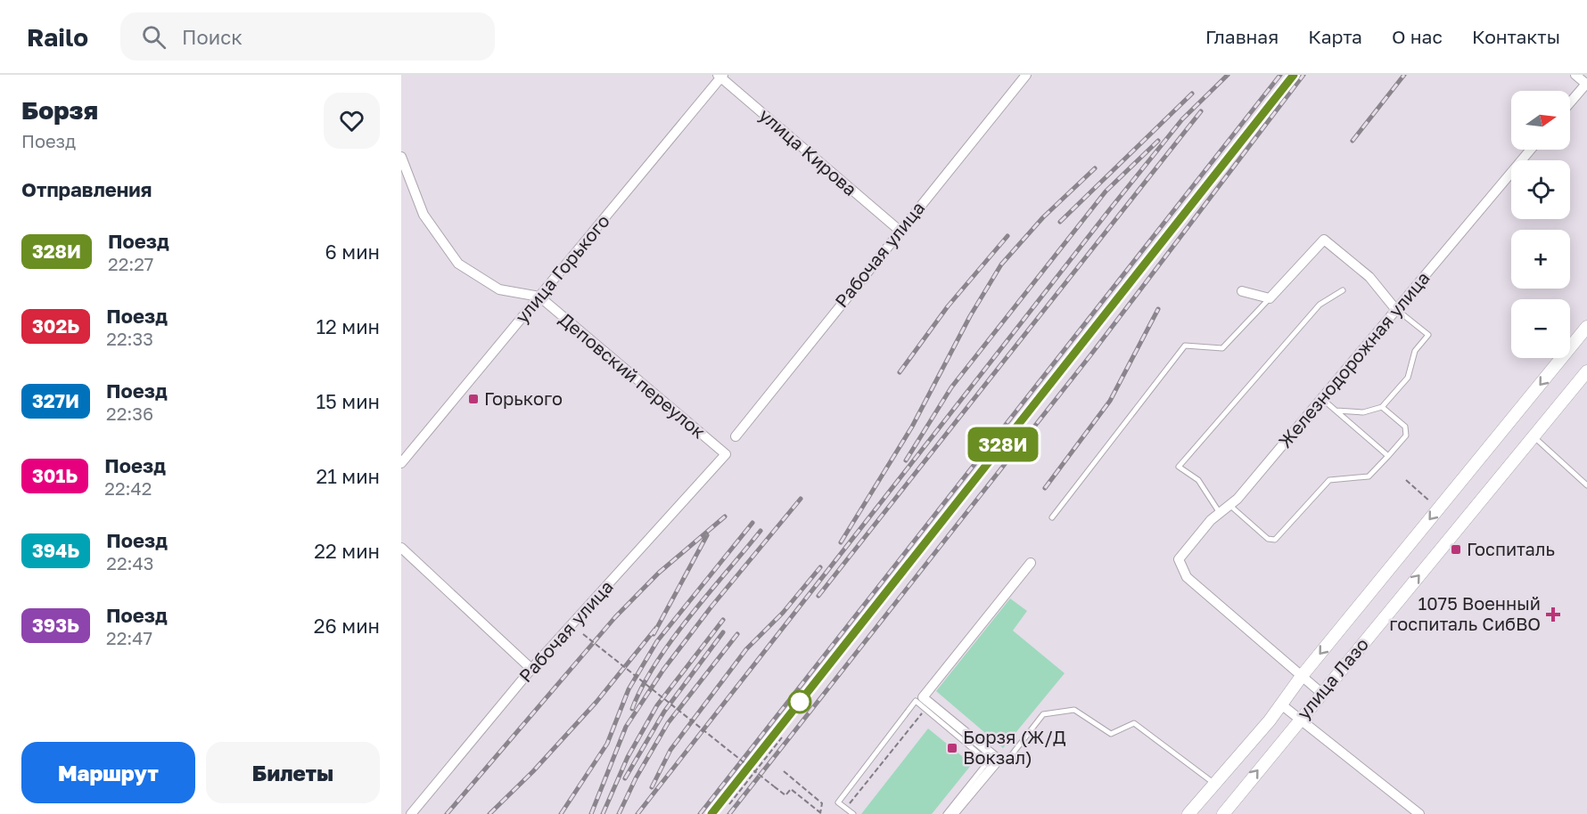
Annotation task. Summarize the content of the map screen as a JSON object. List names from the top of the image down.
{
  "streets": {
    "street": [
      "улица Кирова",
      "Рабочая улица",
      "улица Горького",
      "Железнодорожная улица",
      "Деповский переулок",
      "улица Лазо"
    ]
  },
  "crossings": [
    ["улица Кирова", "Рабочая улица"],
    ["улица Кирова", "улица Горького"],
    ["Рабочая улица", "Деповский переулок"],
    ["улица Горького", "Деповский переулок"]
  ],
  "places": {
    "transit": ["Горького", "Госпиталь", "Борзя (Ж/Д Вокзал)"],
    "health": ["1075 Военный госпиталь СибВО"]
  },
  "north": "right",
  "page": {
    "header": "Railo",
    "search": "Поиск",
    "nav": [
      "Главная",
      "Карта",
      "О нас",
      "Контакты"
    ],
    "heading": [
      ["Борзя", "Поезд"],
      "Отправления"
    ],
    "on_map": "328И",
    "map_buttons": ["+", "−"],
    "list": [
      {
        "mark": "328И",
        "name": "Поезд",
        "note": "22:27",
        "value": "6 мин"
      },
      {
        "mark": "302Ь",
        "name": "Поезд",
        "note": "22:33",
        "value": "12 мин"
      },
      {
        "mark": "327И",
        "name": "Поезд",
        "note": "22:36",
        "value": "15 мин"
      },
      {
        "mark": "301Ь",
        "name": "Поезд",
        "note": "22:42",
        "value": "21 мин"
      },
      {
        "mark": "394Ь",
        "name": "Поезд",
        "note": "22:43",
        "value": "22 мин"
      },
      {
        "mark": "393Ь",
        "name": "Поезд",
        "note": "22:47",
        "value": "26 мин"
      }
    ],
    "buttons": ["Маршрут", "Билеты"]
  }
}
